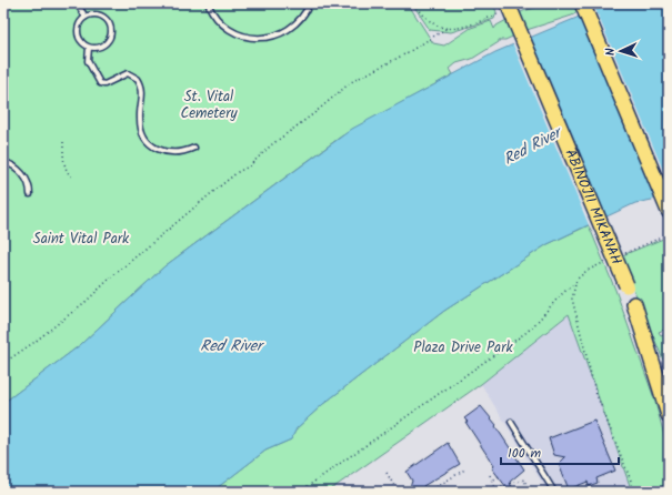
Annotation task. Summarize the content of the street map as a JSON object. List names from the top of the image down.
{
  "streets": {
    "main road": ["ABINOJII MIKANAH"]
  },
  "water": ["Red River"],
  "parks": ["St. Vital Cemetery", "Saint Vital Park", "Plaza Drive Park"],
  "scale_bar": "100 m",
  "north": "left"
}
